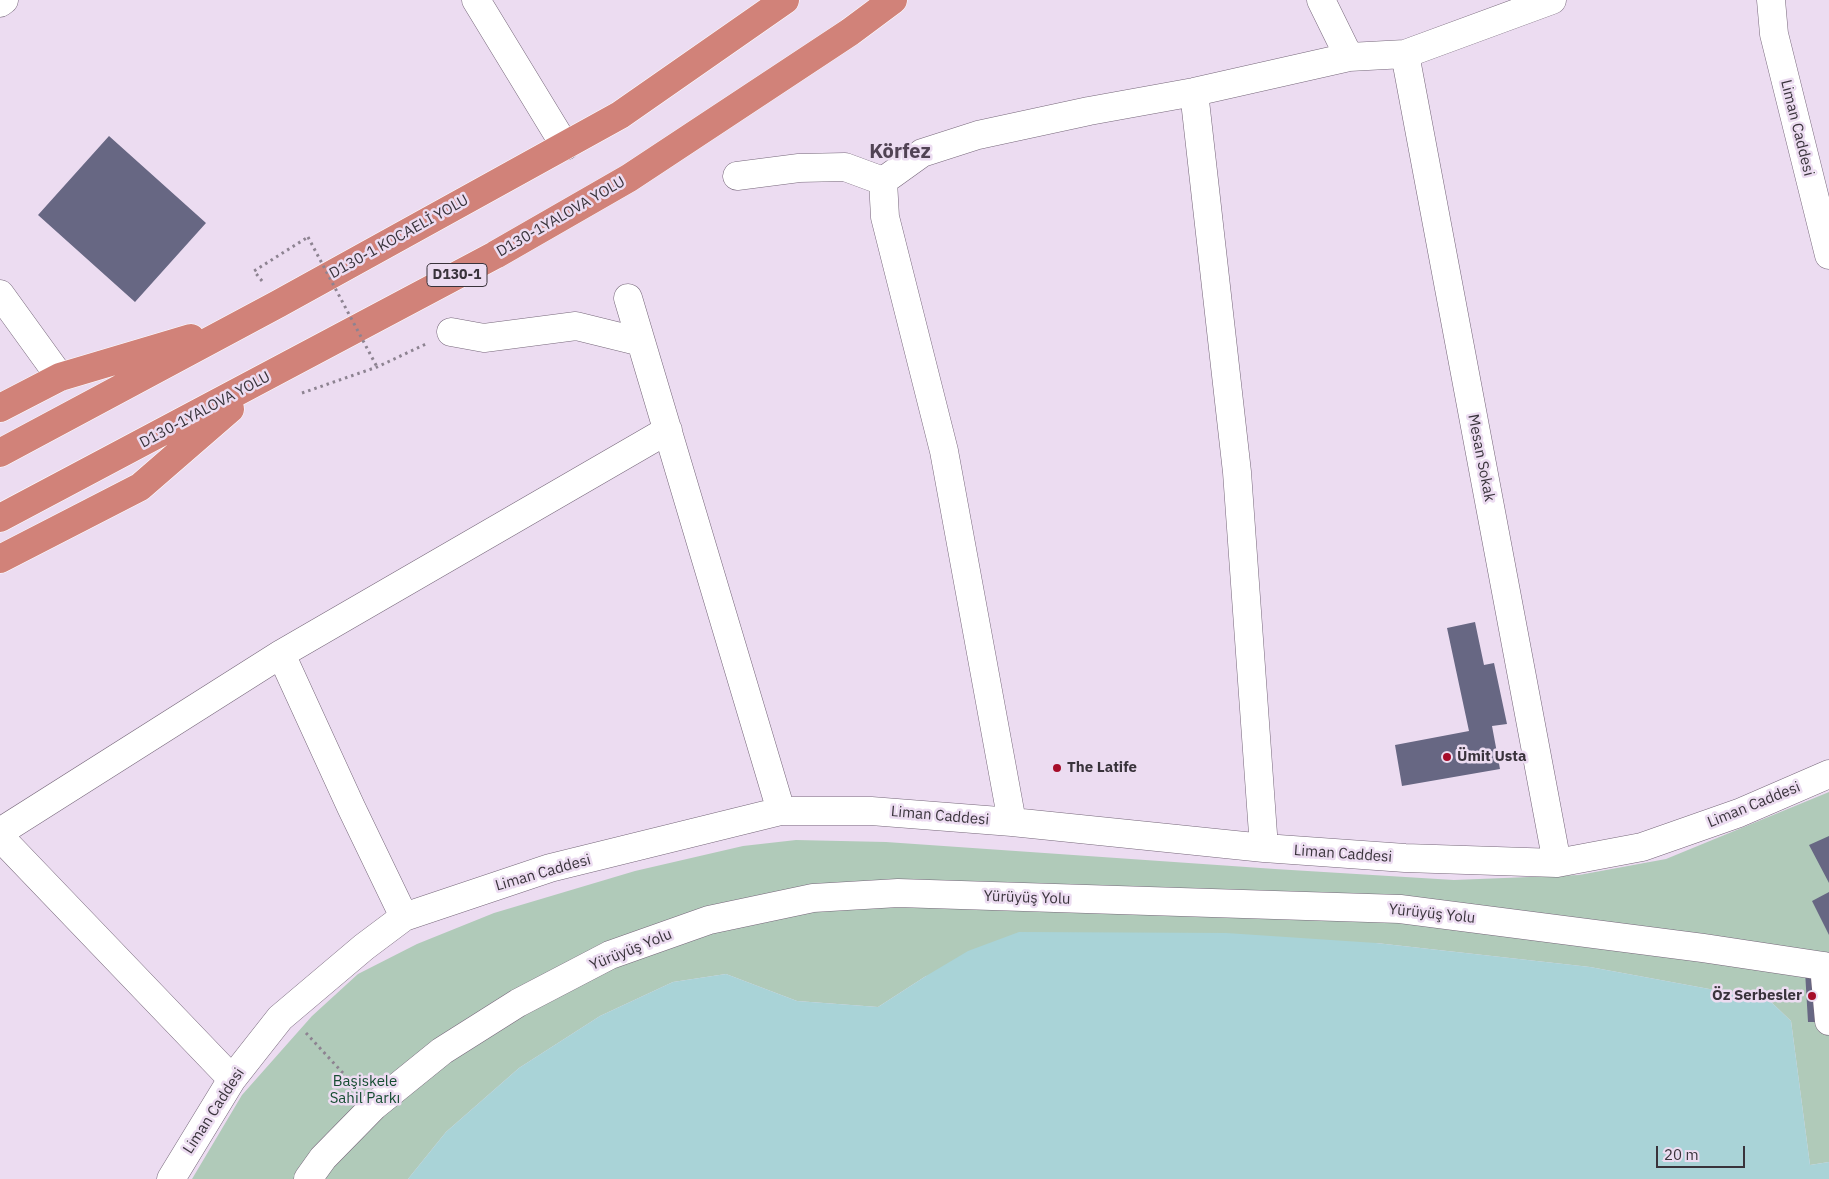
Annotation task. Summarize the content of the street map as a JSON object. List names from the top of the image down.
{
  "streets": {
    "highway": ["D130-1YALOVA YOLU", "D130-1 KOCAELİ YOLU", "D130-1"],
    "street": ["Liman Caddesi", "Mesan Sokak", "Yürüyüş Yolu"]
  },
  "crossings": [
    ["Liman Caddesi", "Mesan Sokak"]
  ],
  "districts": ["Körfez"],
  "parks": ["Başiskele Sahil Parkı"],
  "places": ["Ümit Usta", "The Latife", "Öz Serbesler"],
  "scale_bar": "20 m"
}
